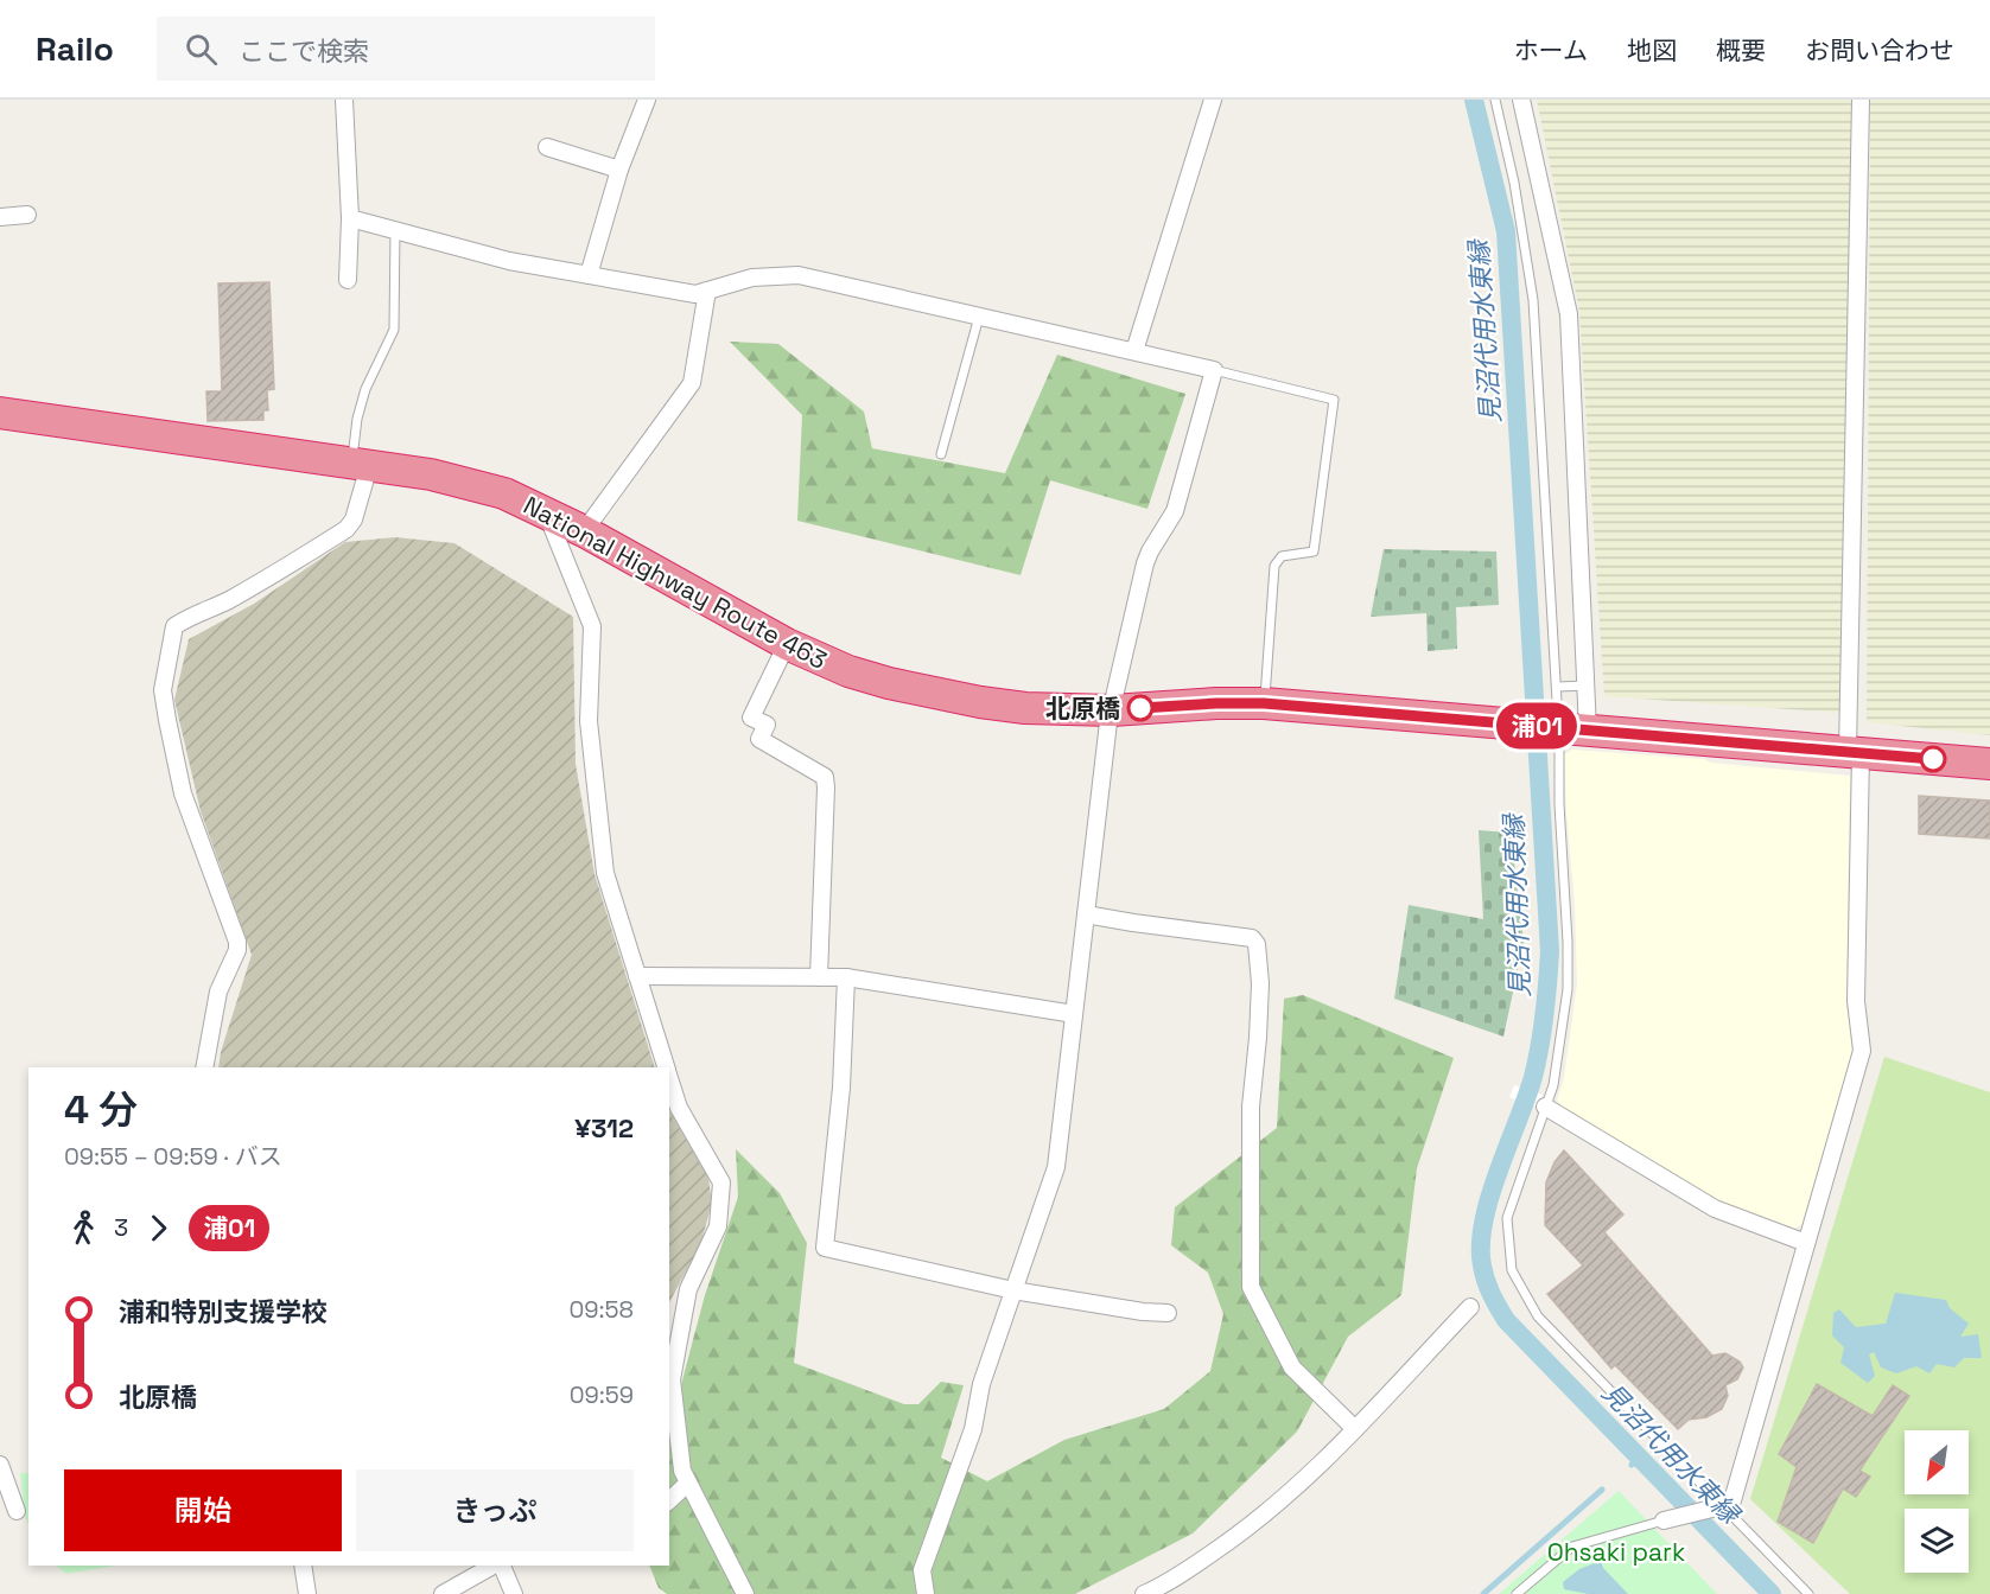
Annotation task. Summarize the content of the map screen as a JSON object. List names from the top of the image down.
{
  "streets": {
    "highway": ["National Highway Route 463"]
  },
  "water": ["見沼代用水東縁"],
  "parks": ["Ohsaki park"],
  "places": ["北原橋"],
  "lines": ["bus line 浦01"],
  "north": "bottom left",
  "page": {
    "header": "Railo",
    "search": "ここで検索",
    "nav": [
      "ホーム",
      "地図",
      "概要",
      "お問い合わせ"
    ],
    "on_map": "浦01",
    "heading": ["4 分", "09:55 – 09:59 · バス", "¥312"],
    "legs": ["3", "浦01"],
    "list": [
      {
        "name": "浦和特別支援学校",
        "value": "09:58"
      },
      {
        "name": "北原橋",
        "value": "09:59"
      }
    ],
    "buttons": ["開始", "きっぷ"]
  }
}
